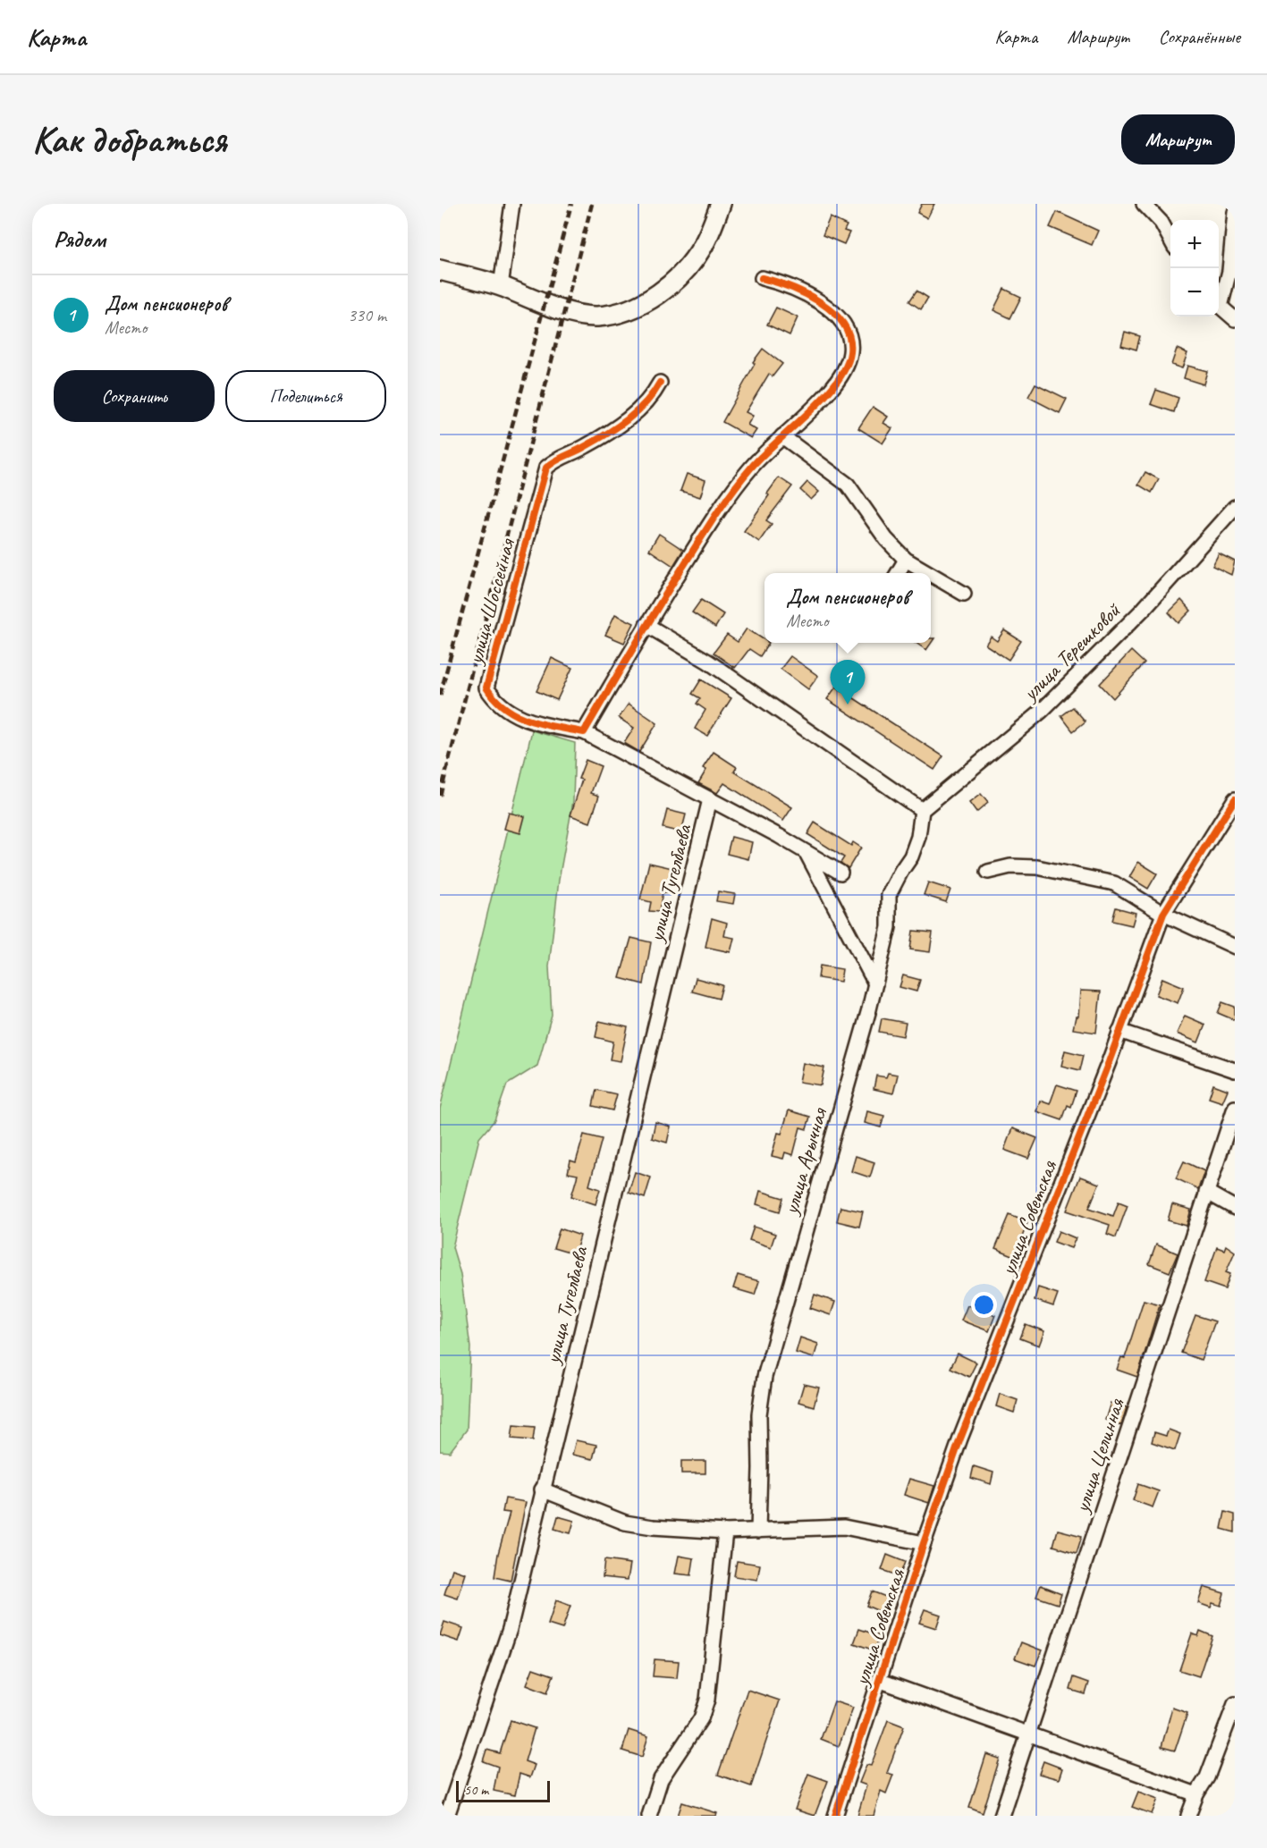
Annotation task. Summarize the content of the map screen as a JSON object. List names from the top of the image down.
{
  "streets": {
    "street": [
      "улица Шоссейная",
      "улица Терешковой",
      "улица Тугелбаева",
      "улица Арычная",
      "улица Советская",
      "улица Целинная"
    ]
  },
  "crossings": [
    ["улица Терешковой", "улица Арычная"]
  ],
  "scale_bar": "50 m",
  "page": {
    "header": "Карта",
    "nav": ["Карта", "Маршрут", "Сохранённые"],
    "buttons": [
      "Маршрут",
      ["Сохранить", "Поделиться"]
    ],
    "title": "Как добраться",
    "heading": "Рядом",
    "map_buttons": ["+", "−"],
    "list": [
      {
        "mark": "1",
        "name": "Дом пенсионеров",
        "note": "Место",
        "value": "330 m"
      }
    ],
    "popup": ["Дом пенсионеров", "Место"],
    "pins": "1",
    "scale": "50 m"
  }
}
